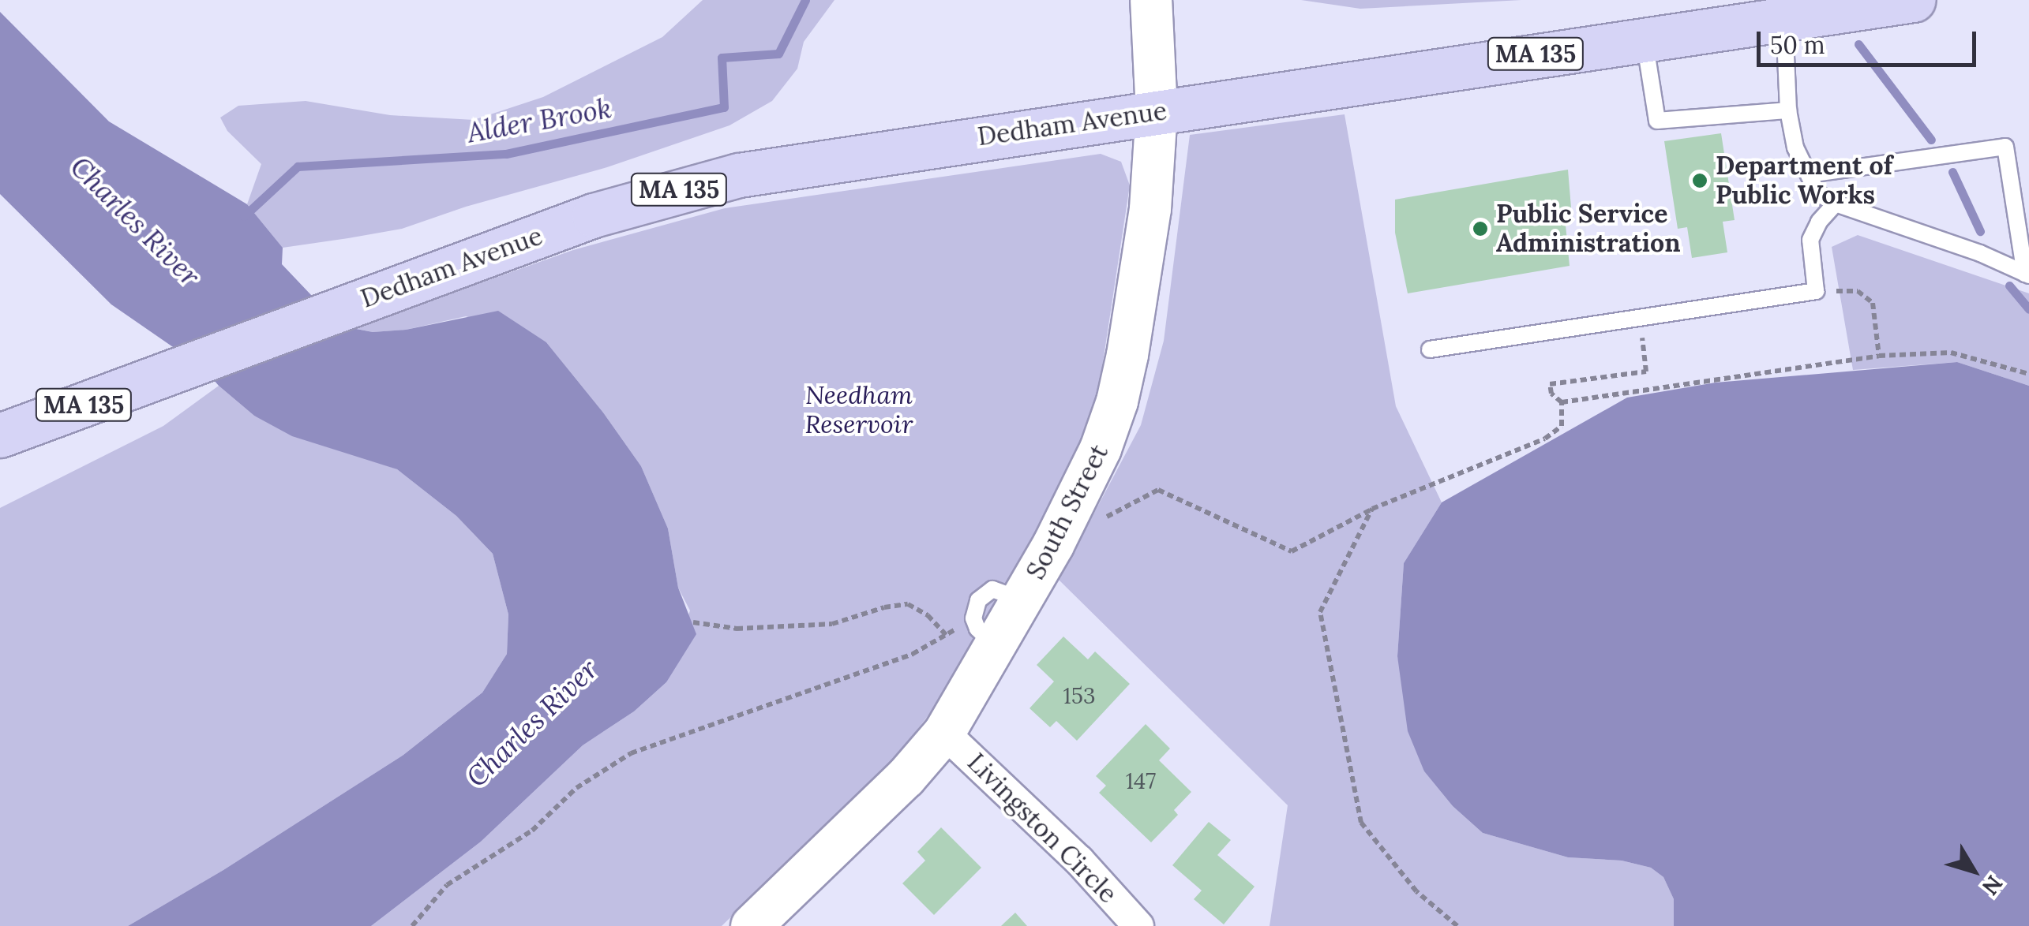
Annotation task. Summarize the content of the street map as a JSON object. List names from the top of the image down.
{
  "streets": {
    "main road": ["MA 135", "Dedham Avenue"],
    "street": ["South Street", "Livingston Circle"]
  },
  "crossings": [
    ["Dedham Avenue", "South Street"],
    ["South Street", "Livingston Circle"]
  ],
  "water": ["Alder Brook", "Charles River"],
  "parks": ["Needham Reservoir"],
  "places": ["Department of Public Works", "Public Service Administration"],
  "house_numbers": ["153", "147"],
  "scale_bar": "50 m",
  "north": "bottom right"
}
